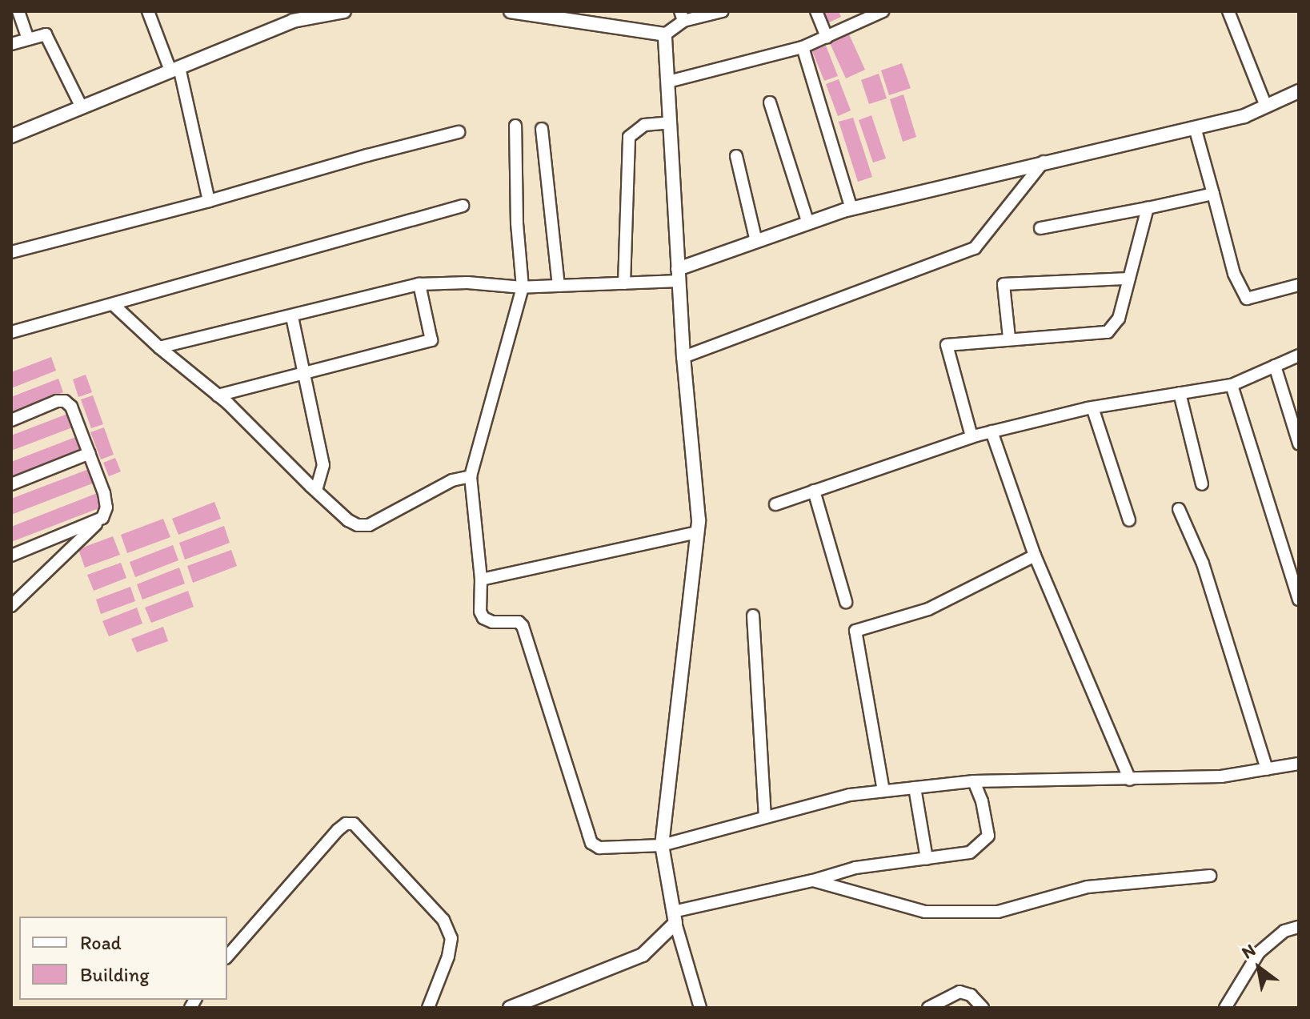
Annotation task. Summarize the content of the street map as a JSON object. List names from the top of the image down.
{
  "legend": ["Road", "Building"],
  "north": "top left"
}
